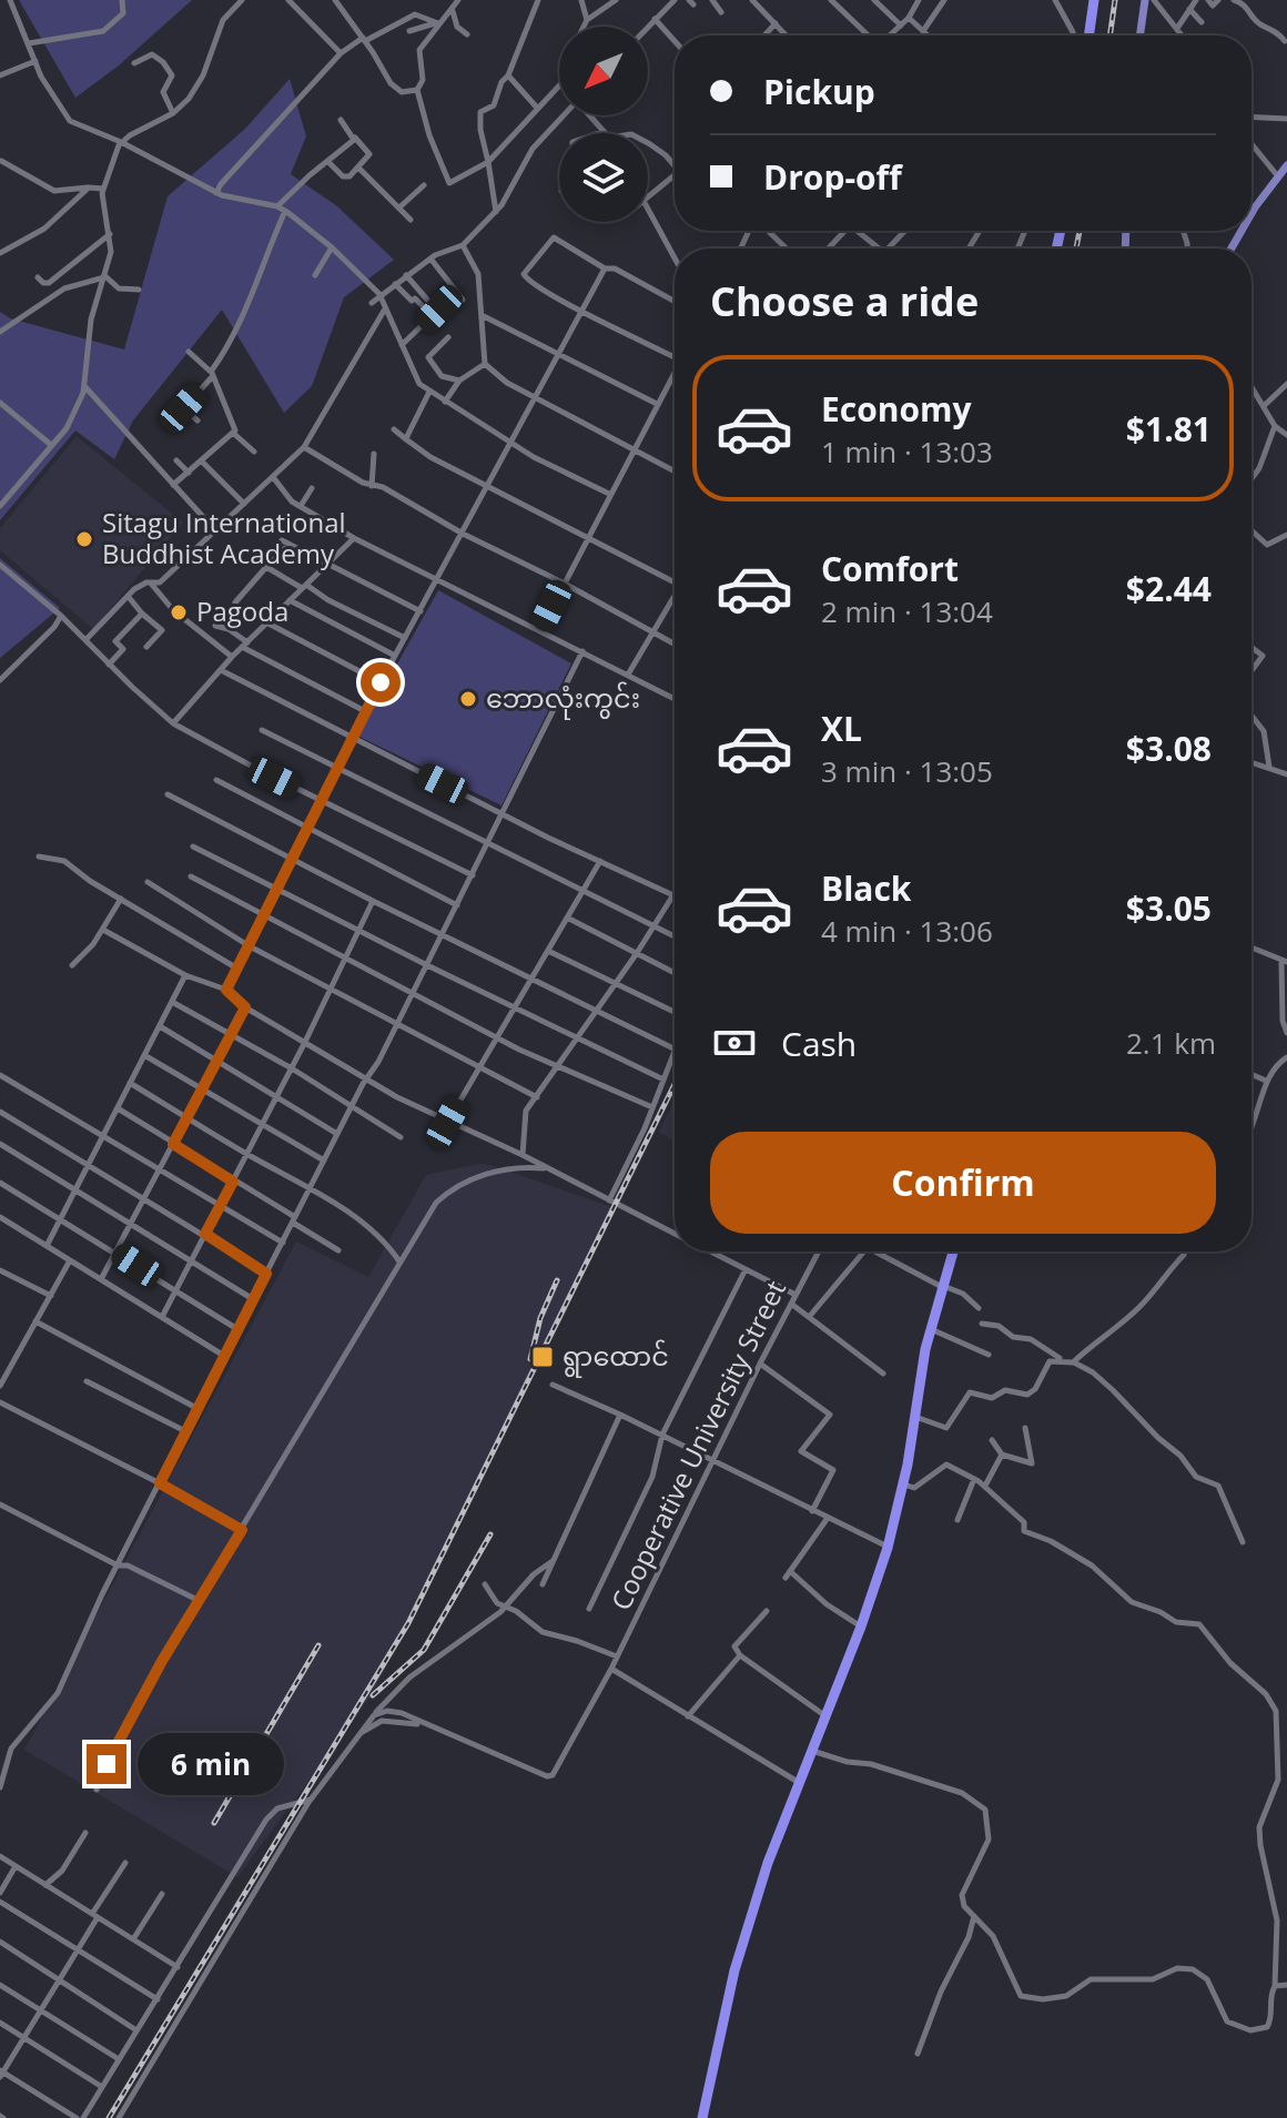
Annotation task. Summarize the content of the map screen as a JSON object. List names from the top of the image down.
{
  "streets": {
    "street": ["Cooperative University Street"]
  },
  "places": {
    "other": ["Sitagu International Buddhist Academy", "Pagoda", "ဘောလုံးကွင်း"],
    "transit": ["ရွာထောင်"]
  },
  "north": "bottom left",
  "page": {
    "banner": ["Pickup", "Drop-off"],
    "heading": "Choose a ride",
    "list": [
      {
        "name": "Economy",
        "note": "1 min · 13:03",
        "value": "$1.81"
      },
      {
        "name": "Comfort",
        "note": "2 min · 13:04",
        "value": "$2.44"
      },
      {
        "name": "XL",
        "note": "3 min · 13:05",
        "value": "$3.08"
      },
      {
        "name": "Black",
        "note": "4 min · 13:06",
        "value": "$3.05"
      }
    ],
    "pay": ["Cash", "2.1 km"],
    "buttons": "Confirm",
    "bubble": "6 min"
  }
}
